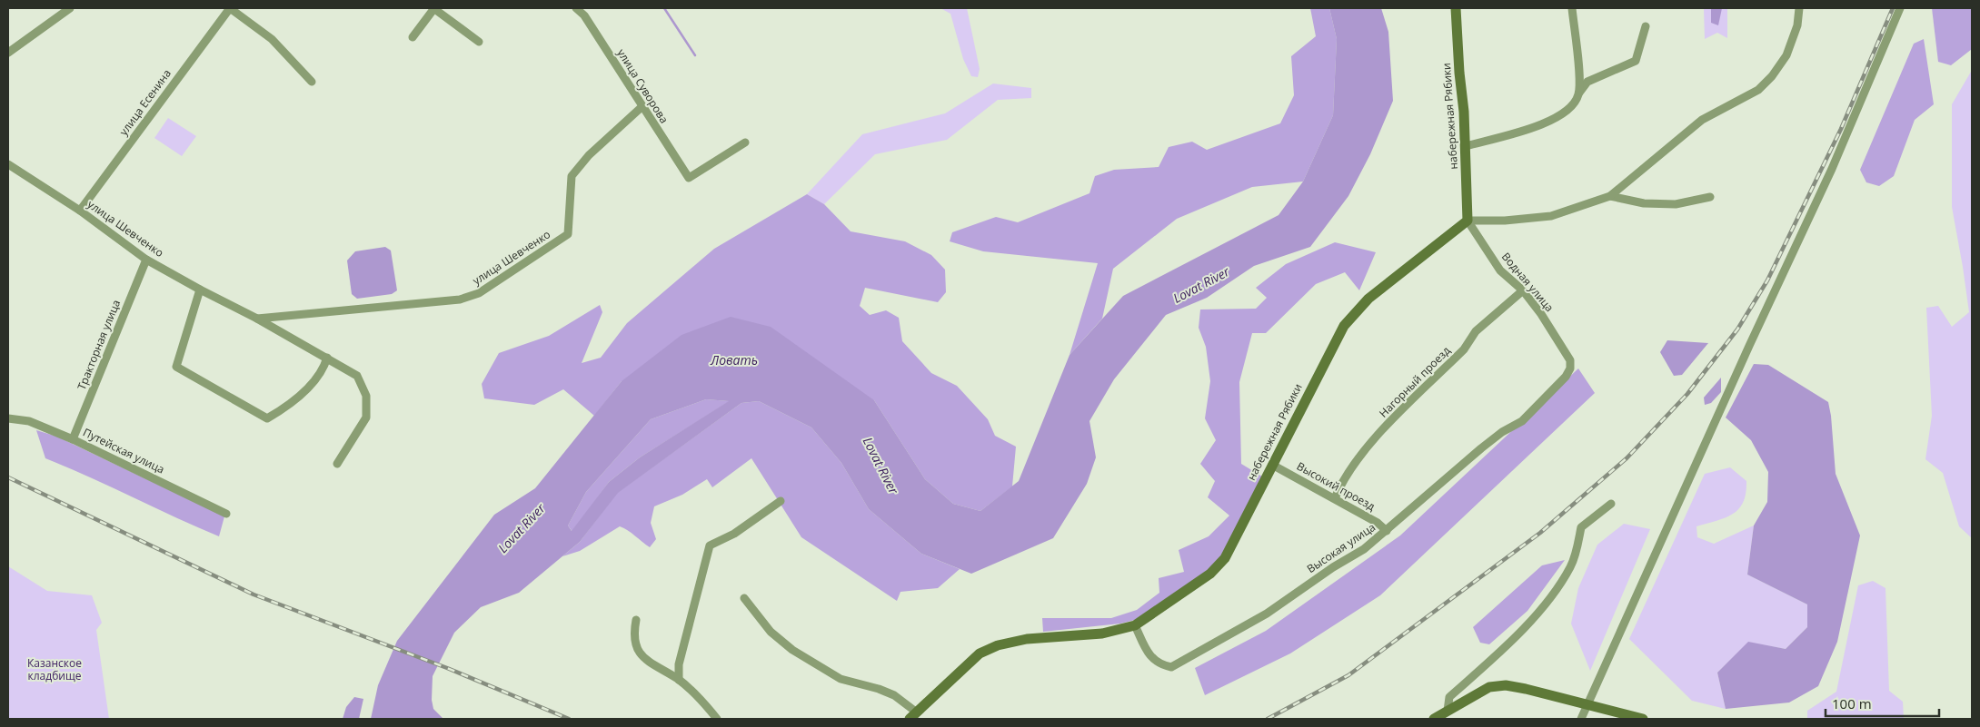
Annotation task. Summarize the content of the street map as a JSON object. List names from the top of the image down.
{
  "streets": {
    "street": [
      "улица Суворова",
      "улица Есенина",
      "набережная Рябики",
      "улица Шевченко",
      "Водная улица",
      "Тракторная улица",
      "Нагорный проезд",
      "Путейская улица",
      "Высокий проезд",
      "Высокая улица"
    ]
  },
  "crossings": [
    ["улица Суворова", "улица Шевченко"],
    ["улица Есенина", "улица Шевченко"],
    ["набережная Рябики", "Водная улица"],
    ["набережная Рябики", "Высокий проезд"],
    ["набережная Рябики", "Высокая улица"],
    ["улица Шевченко", "Тракторная улица"],
    ["Водная улица", "Нагорный проезд"],
    ["Водная улица", "Высокая улица"],
    ["Тракторная улица", "Путейская улица"],
    ["Нагорный проезд", "Высокий проезд"],
    ["Высокий проезд", "Высокая улица"]
  ],
  "water": ["Lovat River", "Ловать"],
  "parks": ["Казанское кладбище"],
  "scale_bar": "100 m"
}
